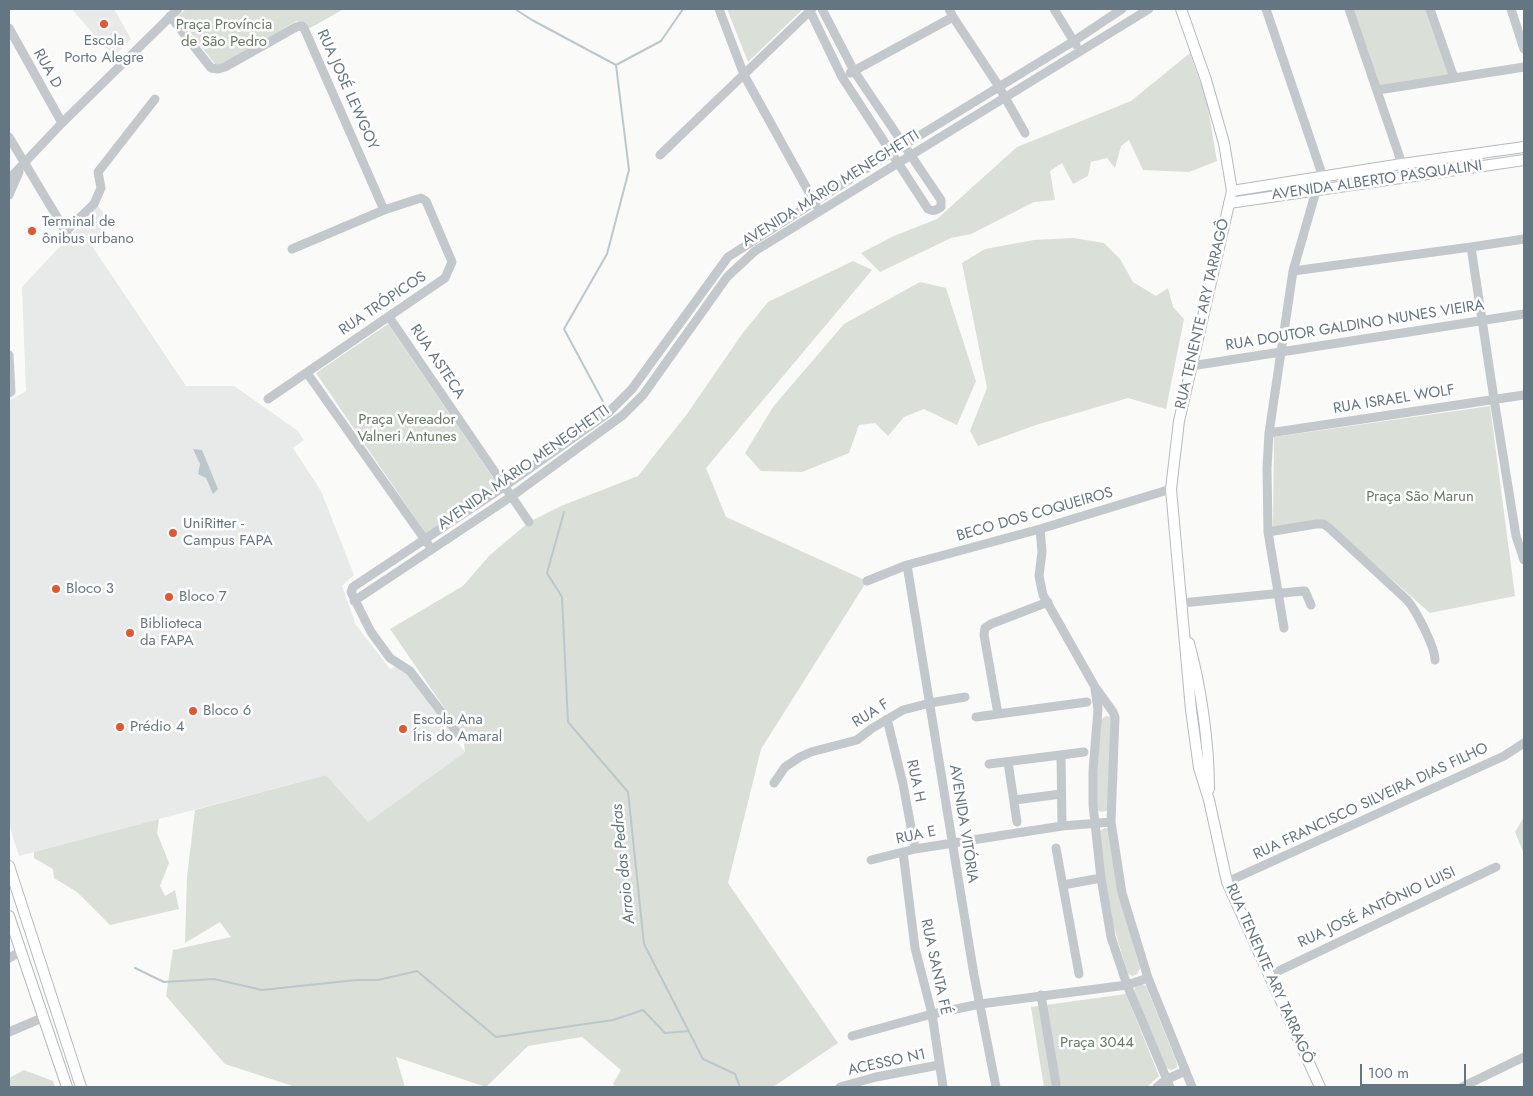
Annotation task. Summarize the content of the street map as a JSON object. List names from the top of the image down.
{
  "streets": {
    "main road": ["AVENIDA ALBERTO PASQUALINI", "RUA TENENTE ARY TARRAGÔ"],
    "street": [
      "RUA D",
      "RUA JOSÉ LEWGOY",
      "AVENIDA MÁRIO MENEGHETTI",
      "RUA TRÓPICOS",
      "RUA DOUTOR GALDINO NUNES VIEIRA",
      "RUA ASTECA",
      "RUA ISRAEL WOLF",
      "BECO DOS COQUEIROS",
      "RUA F",
      "RUA H",
      "RUA FRANCISCO SILVEIRA DIAS FILHO",
      "AVENIDA VITÓRIA",
      "RUA E",
      "RUA JOSÉ ANTÔNIO LUISI",
      "RUA SANTA FÉ",
      "ACESSO N1"
    ]
  },
  "crossings": [
    ["RUA JOSÉ LEWGOY", "RUA TRÓPICOS"],
    ["AVENIDA ALBERTO PASQUALINI", "RUA TENENTE ARY TARRAGÔ"],
    ["AVENIDA MÁRIO MENEGHETTI", "RUA ASTECA"],
    ["RUA TRÓPICOS", "RUA ASTECA"],
    ["RUA TENENTE ARY TARRAGÔ", "RUA DOUTOR GALDINO NUNES VIEIRA"],
    ["RUA TENENTE ARY TARRAGÔ", "BECO DOS COQUEIROS"],
    ["RUA TENENTE ARY TARRAGÔ", "RUA FRANCISCO SILVEIRA DIAS FILHO"],
    ["RUA TENENTE ARY TARRAGÔ", "RUA JOSÉ ANTÔNIO LUISI"],
    ["BECO DOS COQUEIROS", "AVENIDA VITÓRIA"],
    ["RUA F", "RUA H"],
    ["RUA F", "AVENIDA VITÓRIA"],
    ["RUA H", "RUA E"],
    ["AVENIDA VITÓRIA", "RUA E"],
    ["RUA E", "RUA SANTA FÉ"],
    ["RUA SANTA FÉ", "ACESSO N1"]
  ],
  "water": ["Arroio das Pedras"],
  "parks": [
    "Praça Província de São Pedro",
    "Praça Vereador Valneri Antunes",
    "Praça São Marun",
    "Praça 3044"
  ],
  "places": [
    "Escola Porto Alegre",
    "Terminal de ônibus urbano",
    "UniRitter - Campus FAPA",
    "Bloco 3",
    "Bloco 7",
    "Biblioteca da FAPA",
    "Bloco 6",
    "Prédio 4",
    "Escola Ana Íris do Amaral"
  ],
  "scale_bar": "100 m"
}
